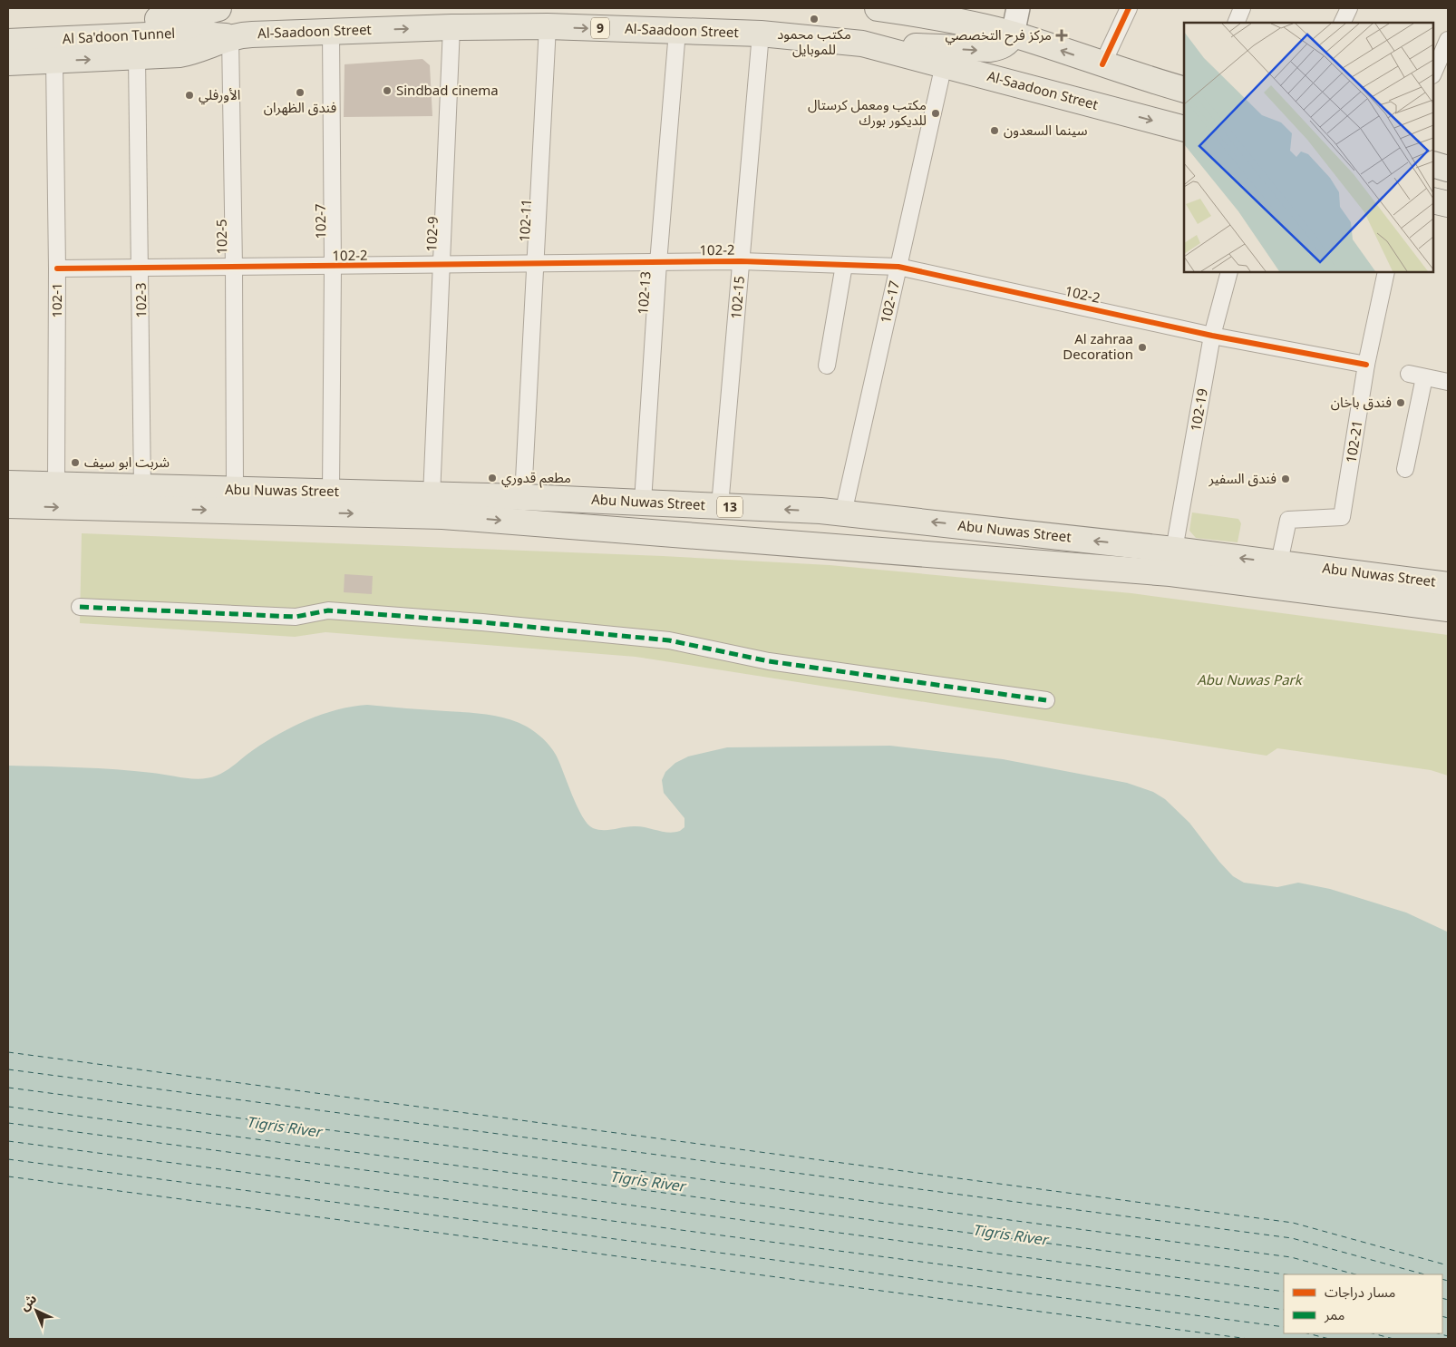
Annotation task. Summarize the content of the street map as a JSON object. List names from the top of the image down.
{
  "streets": {
    "main road": [
      "9",
      "Al-Saadoon Street",
      "Al Sa'doon Tunnel",
      "Abu Nuwas Street",
      "13"
    ],
    "street": [
      "102-11",
      "102-7",
      "102-9",
      "102-5",
      "102-2",
      "102-13",
      "102-15",
      "102-1",
      "102-3",
      "102-17",
      "102-19",
      "102-21"
    ]
  },
  "crossings": [
    ["Al-Saadoon Street", "Al Sa'doon Tunnel"],
    ["Al-Saadoon Street", "102-11"],
    ["Al-Saadoon Street", "102-7"],
    ["Al-Saadoon Street", "102-9"],
    ["Al-Saadoon Street", "102-5"],
    ["Al-Saadoon Street", "102-13"],
    ["Al-Saadoon Street", "102-15"],
    ["Al-Saadoon Street", "102-1"],
    ["Al-Saadoon Street", "102-3"],
    ["Al-Saadoon Street", "102-17"],
    ["Al Sa'doon Tunnel", "102-5"],
    ["102-11", "102-2"],
    ["102-11", "Abu Nuwas Street"],
    ["102-7", "102-2"],
    ["102-7", "Abu Nuwas Street"],
    ["102-9", "102-2"],
    ["102-9", "Abu Nuwas Street"],
    ["102-5", "102-2"],
    ["102-5", "Abu Nuwas Street"],
    ["102-2", "102-13"],
    ["102-2", "102-15"],
    ["102-2", "102-1"],
    ["102-2", "102-3"],
    ["102-2", "102-17"],
    ["102-2", "102-19"],
    ["102-2", "102-21"],
    ["102-13", "Abu Nuwas Street"],
    ["102-15", "Abu Nuwas Street"],
    ["102-1", "Abu Nuwas Street"],
    ["102-3", "Abu Nuwas Street"],
    ["102-17", "Abu Nuwas Street"],
    ["102-19", "Abu Nuwas Street"],
    ["102-21", "Abu Nuwas Street"]
  ],
  "water": ["Tigris River"],
  "parks": ["Abu Nuwas Park"],
  "places": {
    "other": [
      "مكتب محمود للموبايل",
      "Sindbad cinema",
      "فندق الظهران",
      "الأورفلي",
      "مكتب ومعمل كرستال للديكور بورك",
      "سينما السعدون",
      "Al zahraa Decoration",
      "فندق باخان",
      "شربت ابو سيف",
      "مطعم قدوري",
      "فندق السفير"
    ],
    "health": ["مركز فرح التخصصي"]
  },
  "legend": ["مسار دراجات", "ممر"],
  "north": "top left"
}
